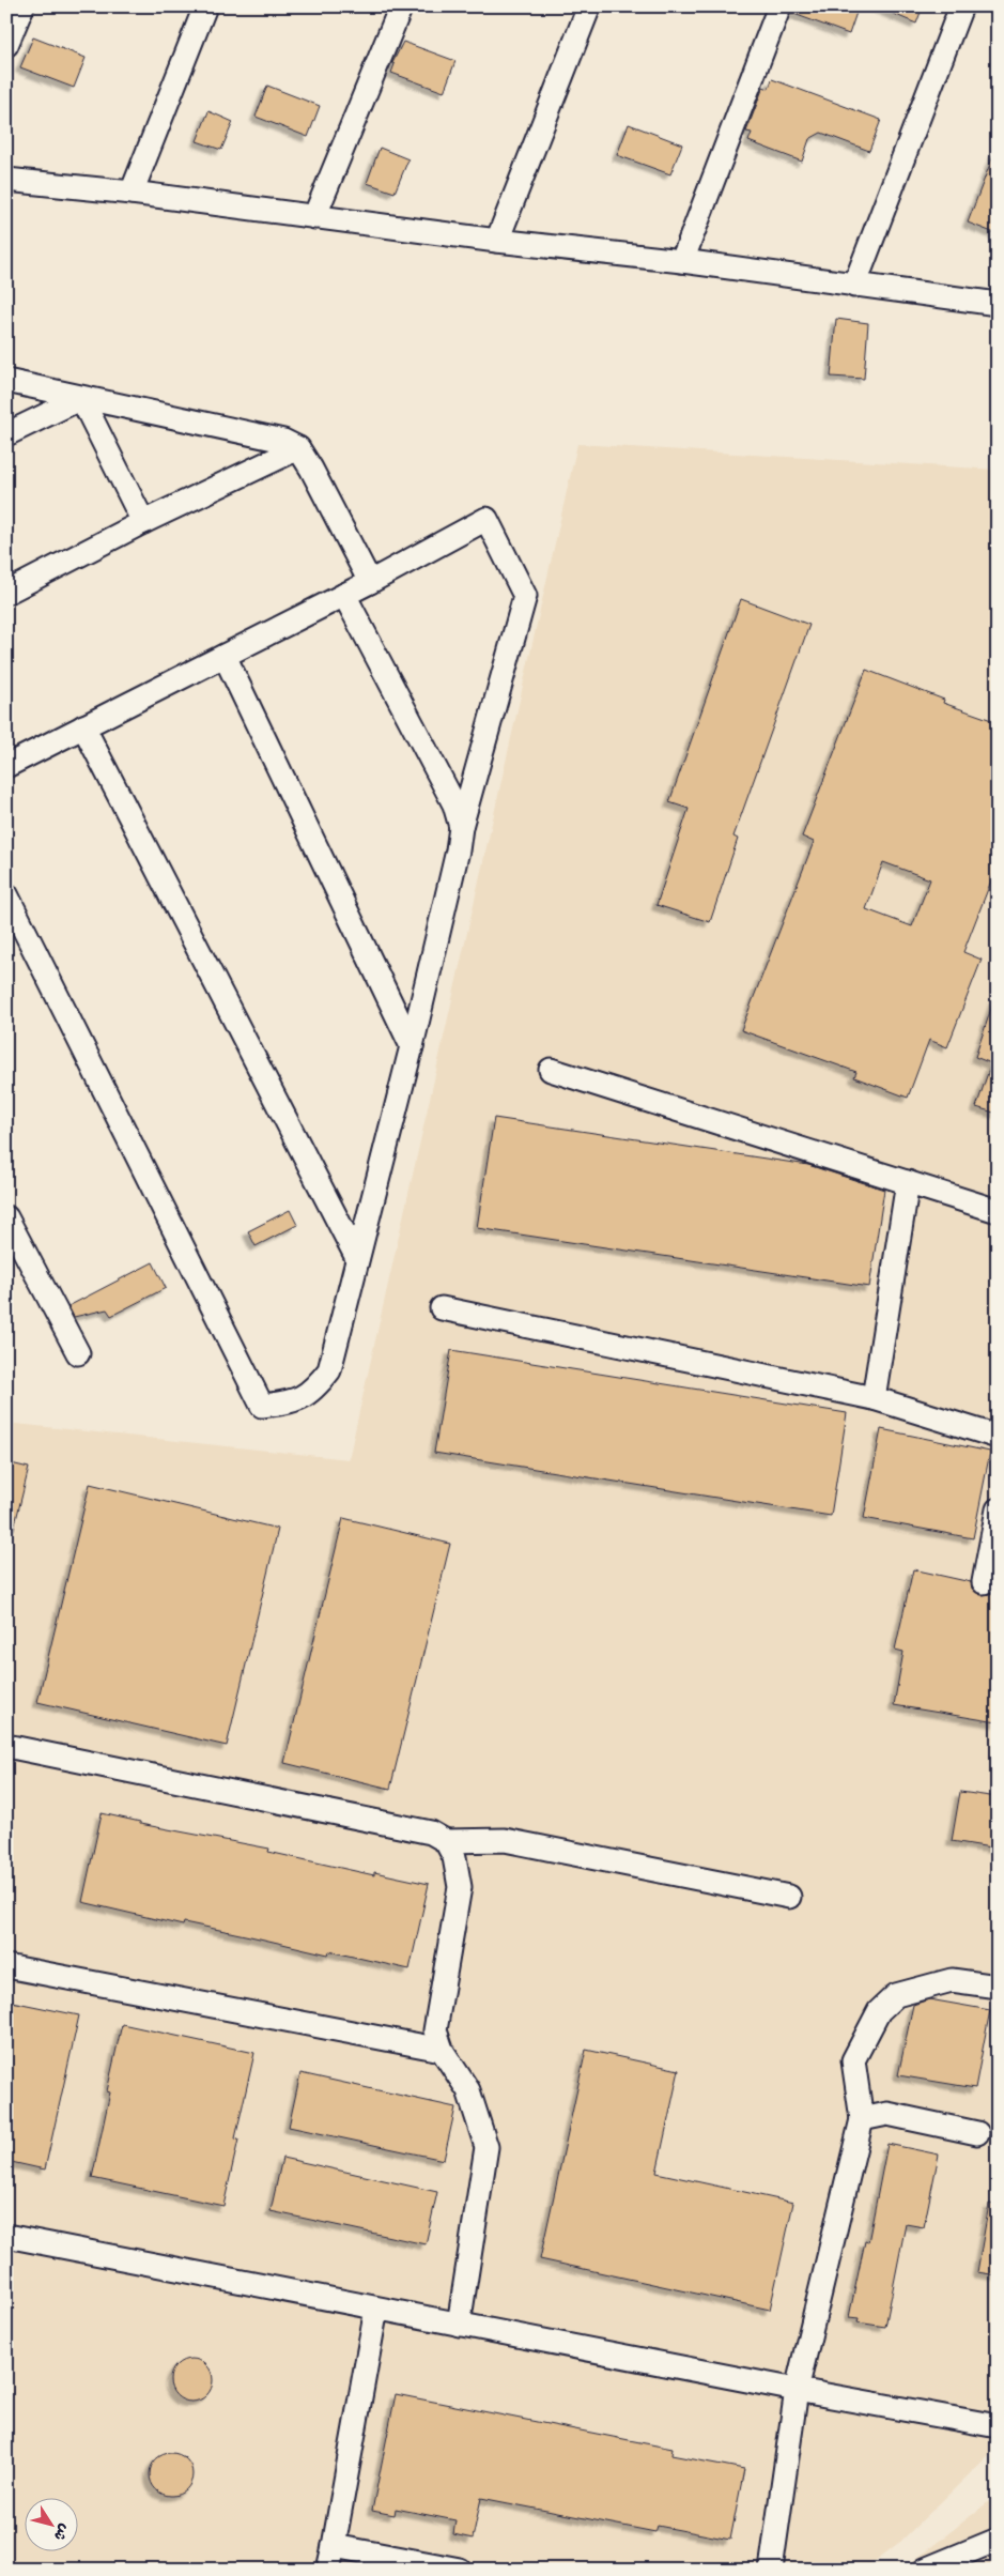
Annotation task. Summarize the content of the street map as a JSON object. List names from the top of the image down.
{
  "north": "bottom right"
}
